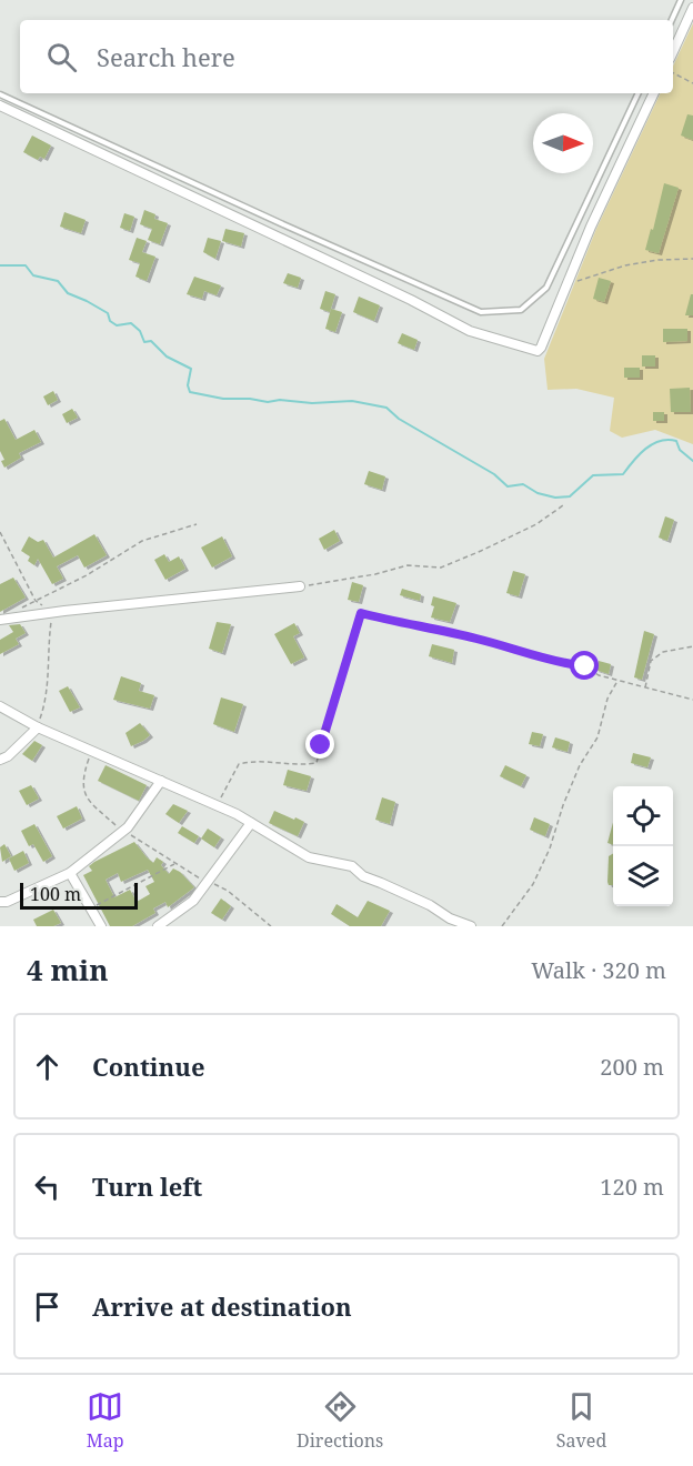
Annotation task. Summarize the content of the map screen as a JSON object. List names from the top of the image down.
{
  "scale_bar": "100 m",
  "north": "right",
  "page": {
    "search": "Search here",
    "scale": "100 m",
    "heading": ["4 min", "Walk · 320 m"],
    "list": [
      ["Continue", "200 m"],
      ["Turn left", "120 m"],
      "Arrive at destination"
    ],
    "nav": ["Map", "Directions", "Saved"]
  }
}
